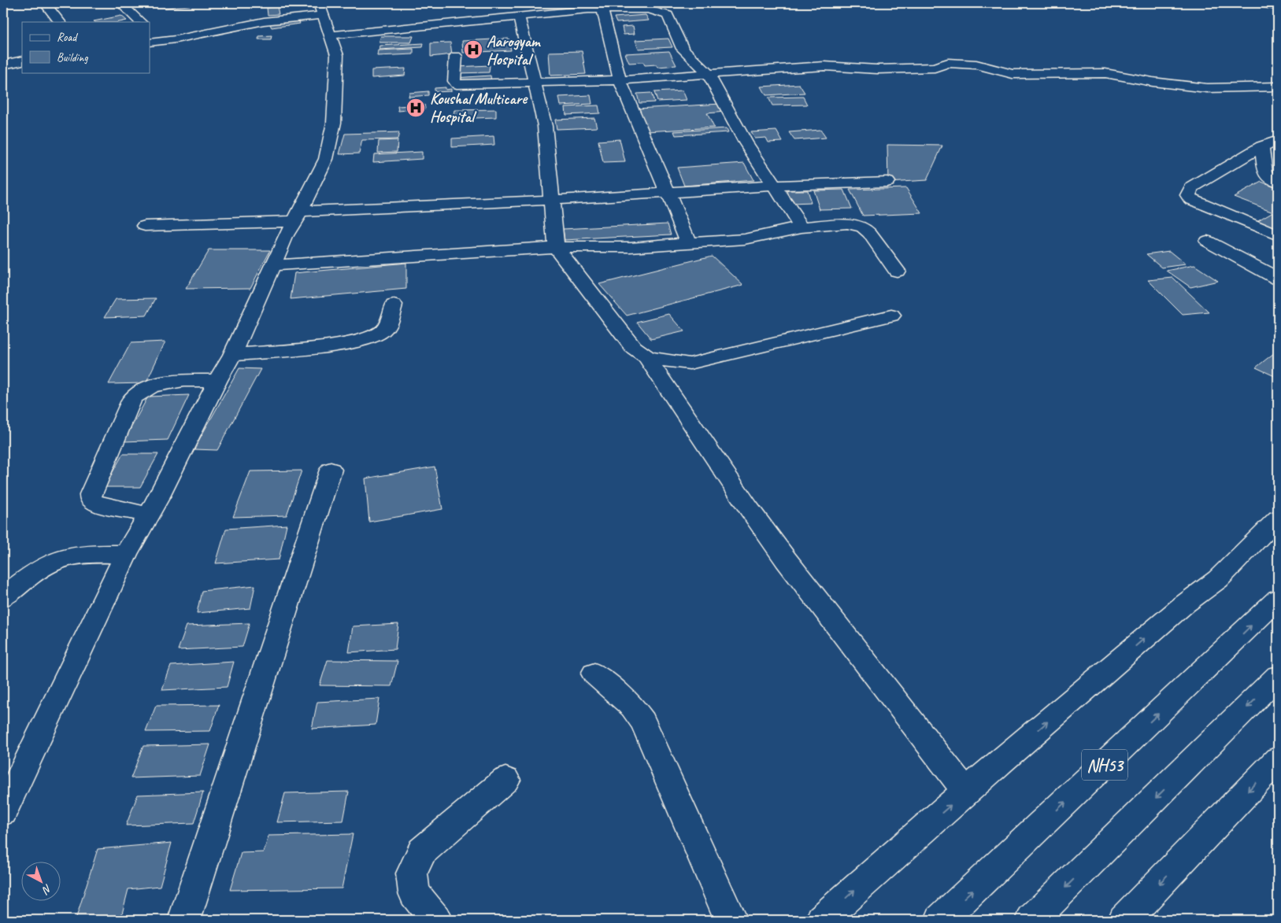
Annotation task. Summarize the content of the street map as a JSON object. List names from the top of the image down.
{
  "streets": {
    "main road": ["NH53"]
  },
  "places": {
    "hospital": ["Aarogyam Hospital", "Koushal Multicare Hospital"]
  },
  "legend": ["Road", "Building"],
  "north": "bottom right"
}
